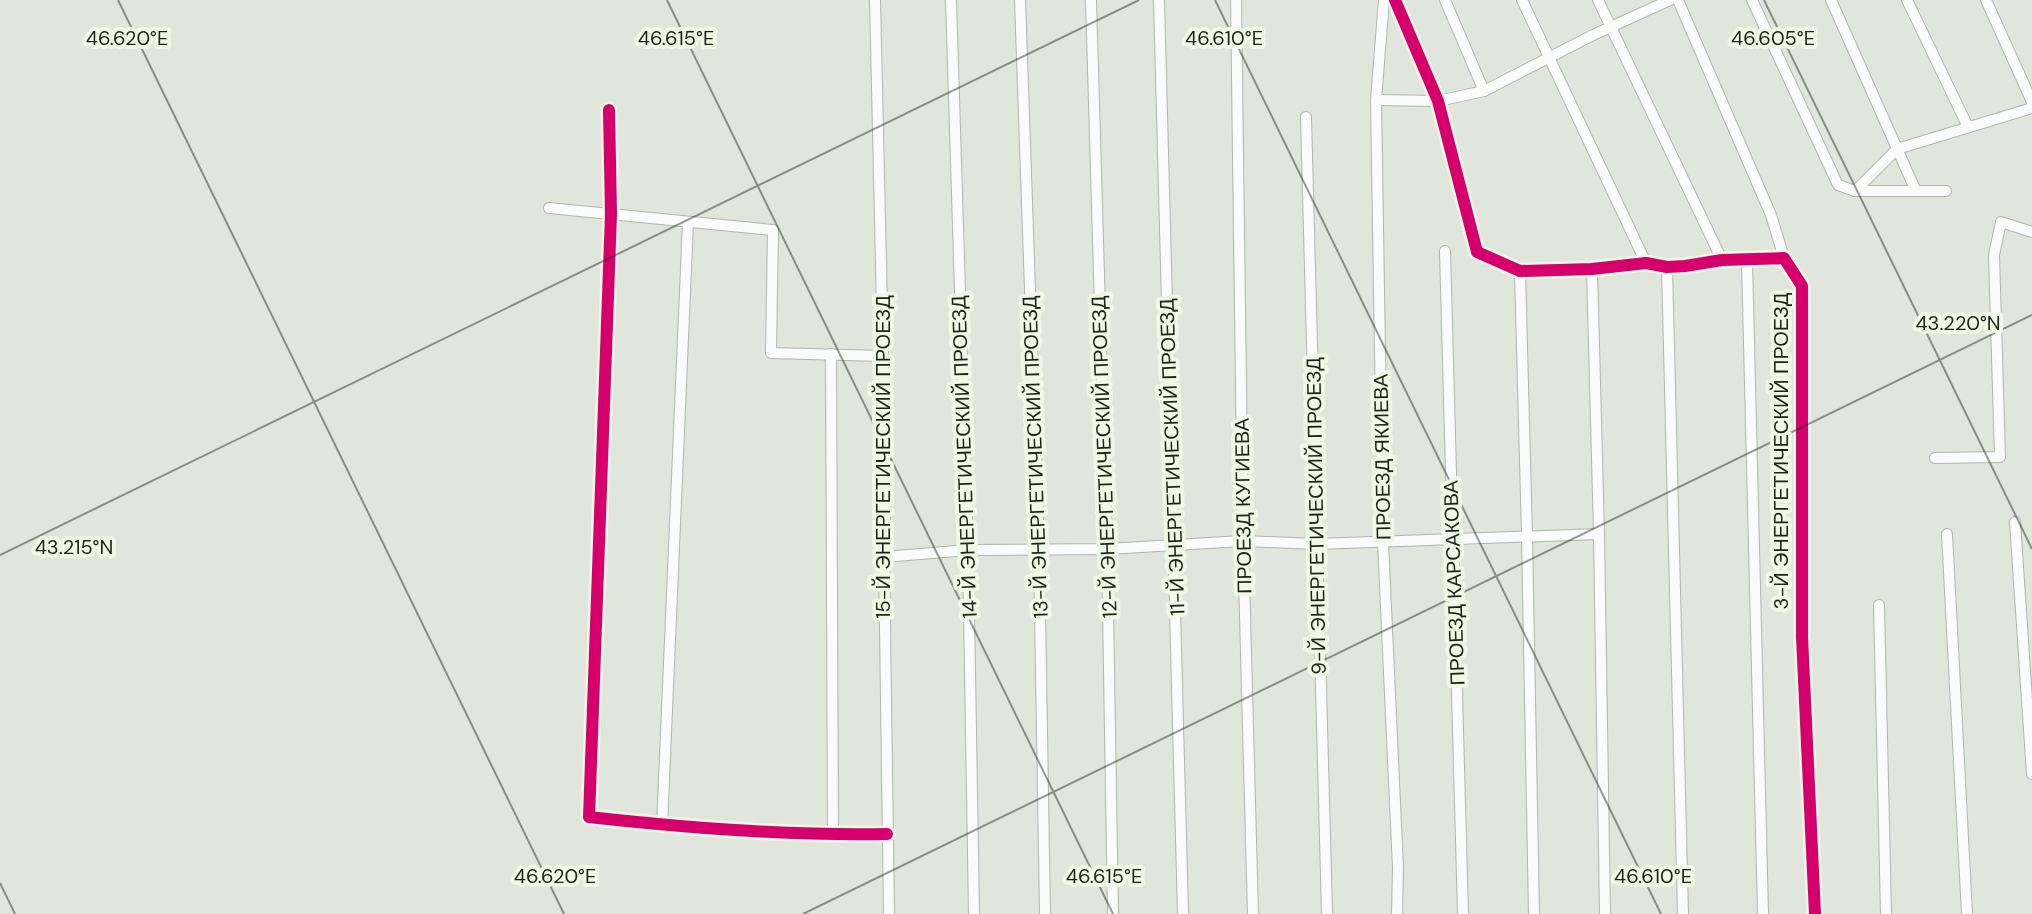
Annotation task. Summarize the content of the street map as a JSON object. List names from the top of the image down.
{
  "streets": {
    "street": [
      "3-Й ЭНЕРГЕТИЧЕСКИЙ ПРОЕЗД",
      "15-Й ЭНЕРГЕТИЧЕСКИЙ ПРОЕЗД",
      "14-Й ЭНЕРГЕТИЧЕСКИЙ ПРОЕЗД",
      "13-Й ЭНЕРГЕТИЧЕСКИЙ ПРОЕЗД",
      "12-Й ЭНЕРГЕТИЧЕСКИЙ ПРОЕЗД",
      "11-Й ЭНЕРГЕТИЧЕСКИЙ ПРОЕЗД",
      "ПРОЕЗД ЯКИЕВА",
      "ПРОЕЗД КУГИЕВА",
      "9-Й ЭНЕРГЕТИЧЕСКИЙ ПРОЕЗД",
      "ПРОЕЗД КАРСАКОВА"
    ]
  },
  "coordinates": [
    "46.615°E",
    "46.610°E",
    "46.605°E",
    "46.620°E",
    "43.220°N",
    "43.215°N"
  ]
}
